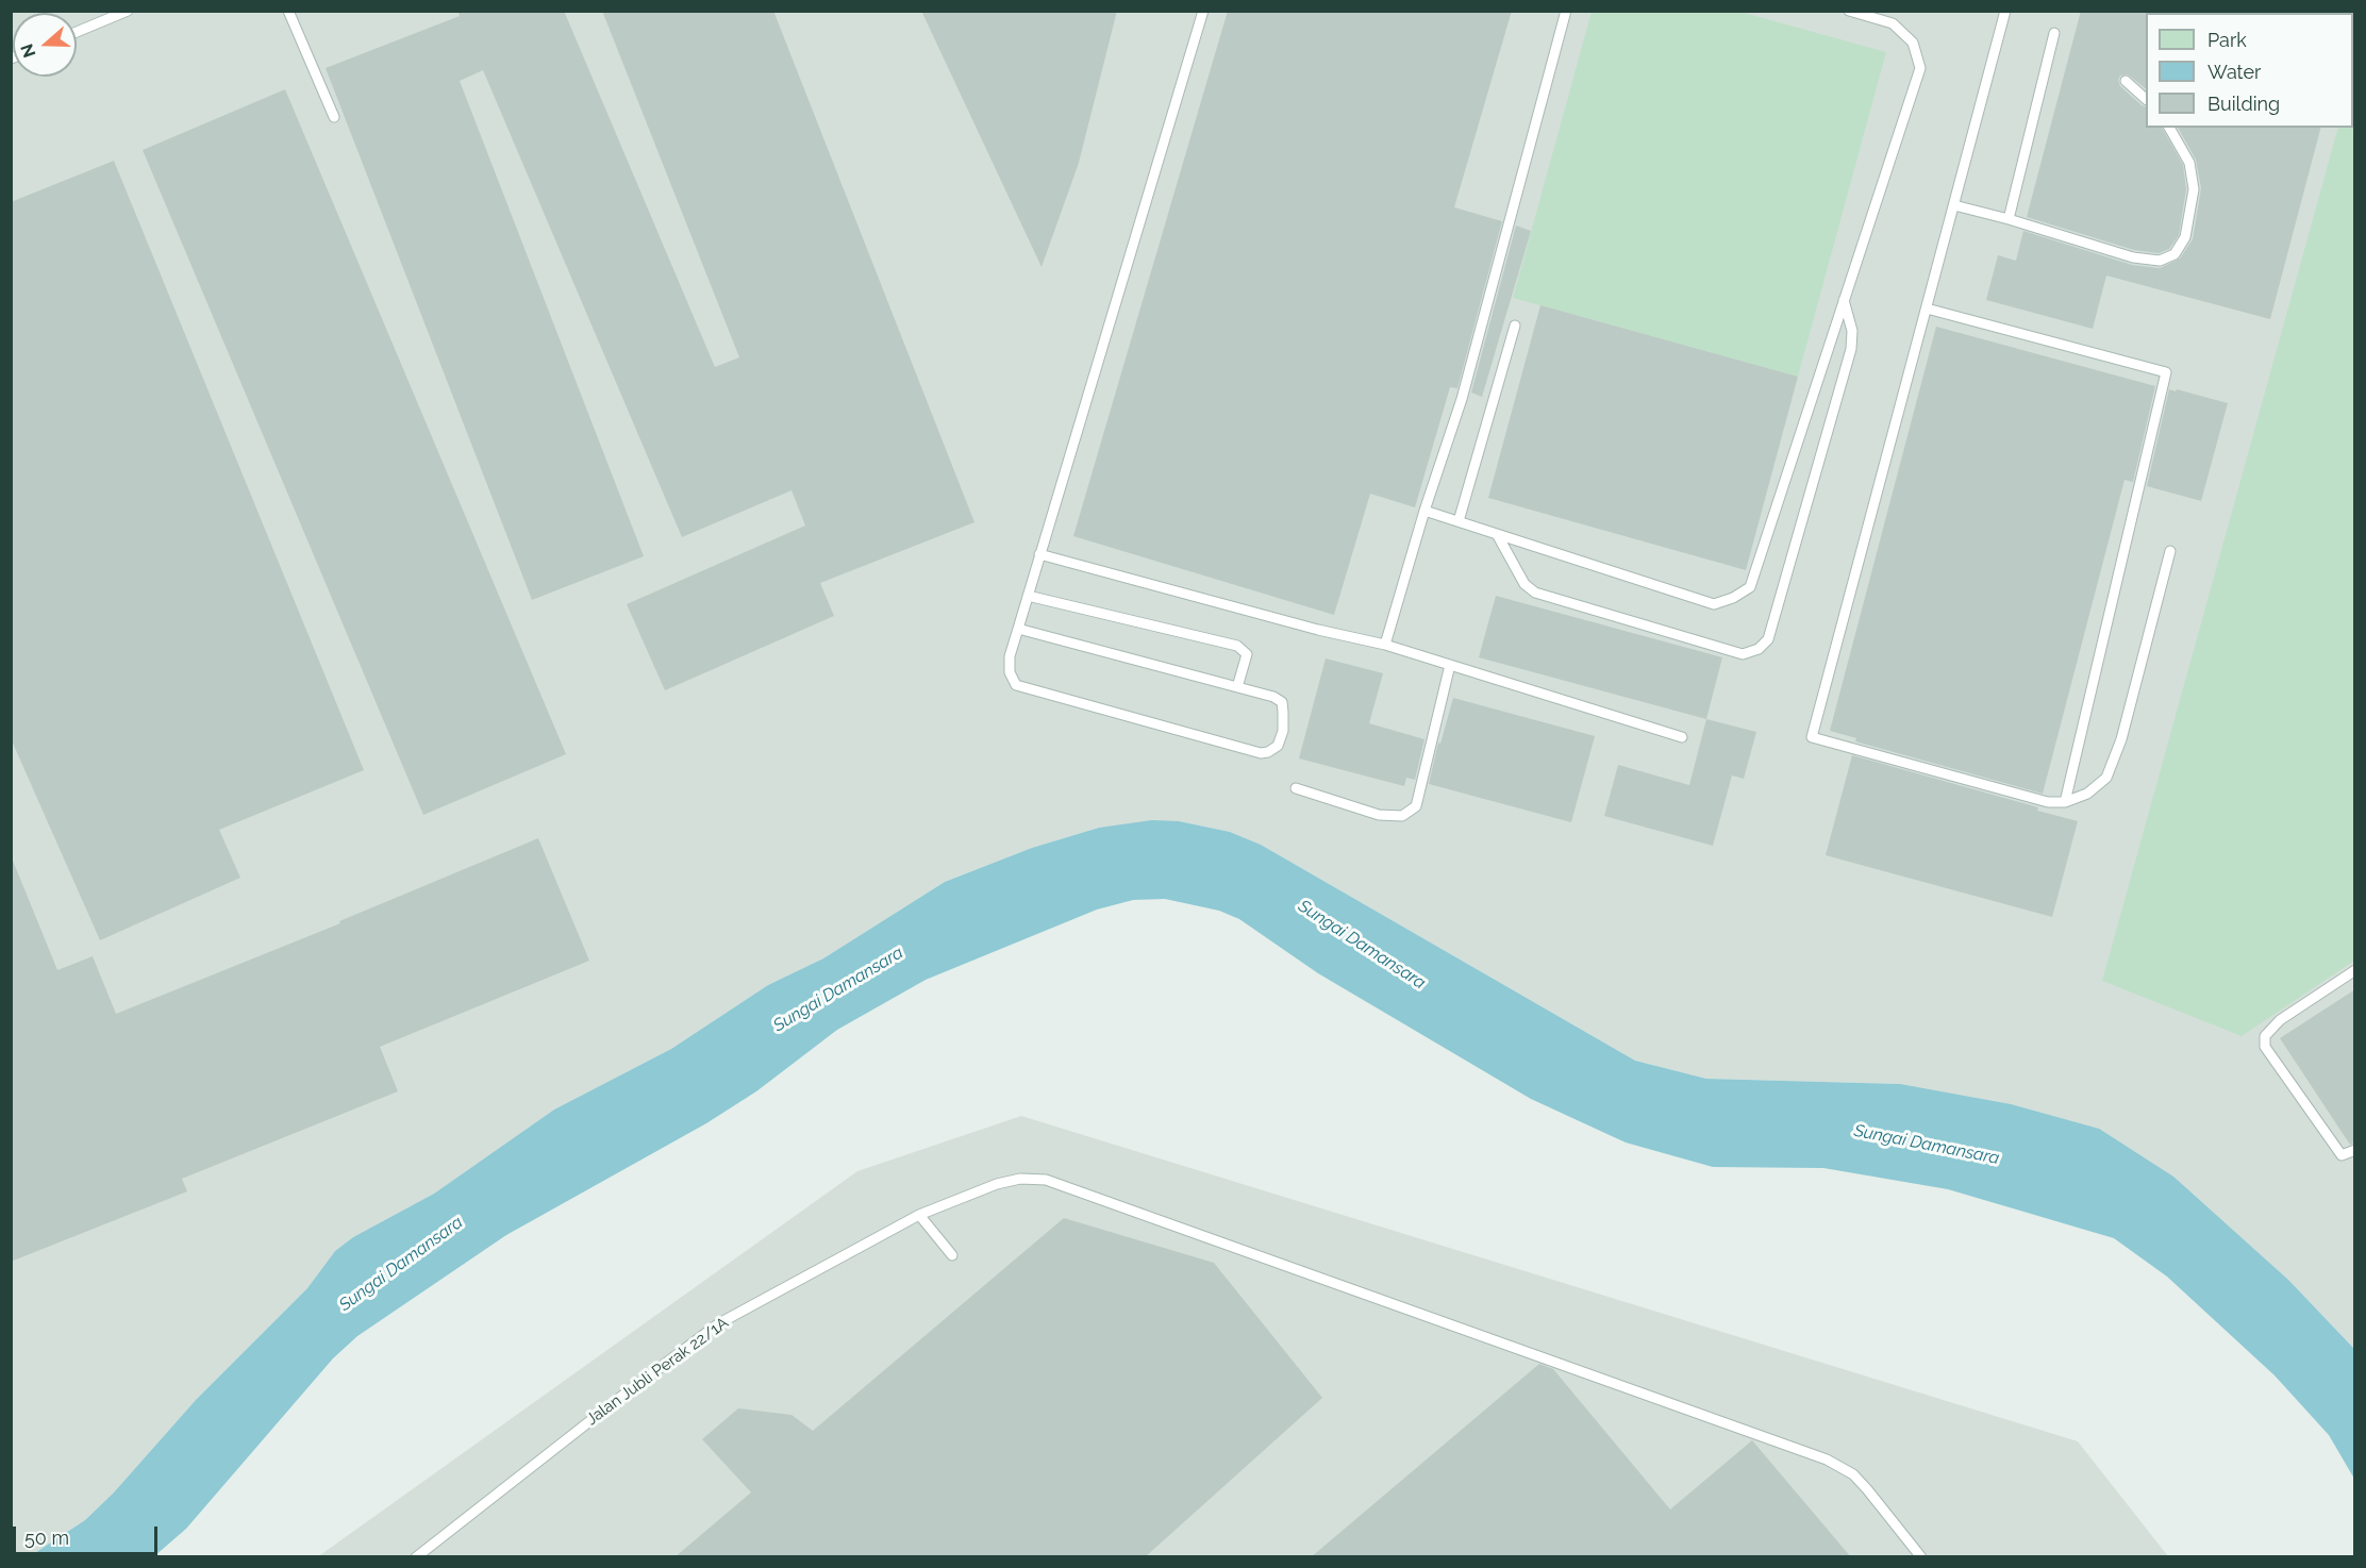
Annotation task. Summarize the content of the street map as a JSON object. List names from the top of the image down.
{
  "streets": {
    "lane": ["Jalan Jubli Perak 22/1A"]
  },
  "water": ["Sungai Damansara"],
  "legend": ["Park", "Water", "Building"],
  "scale_bar": "50 m",
  "north": "left"
}
